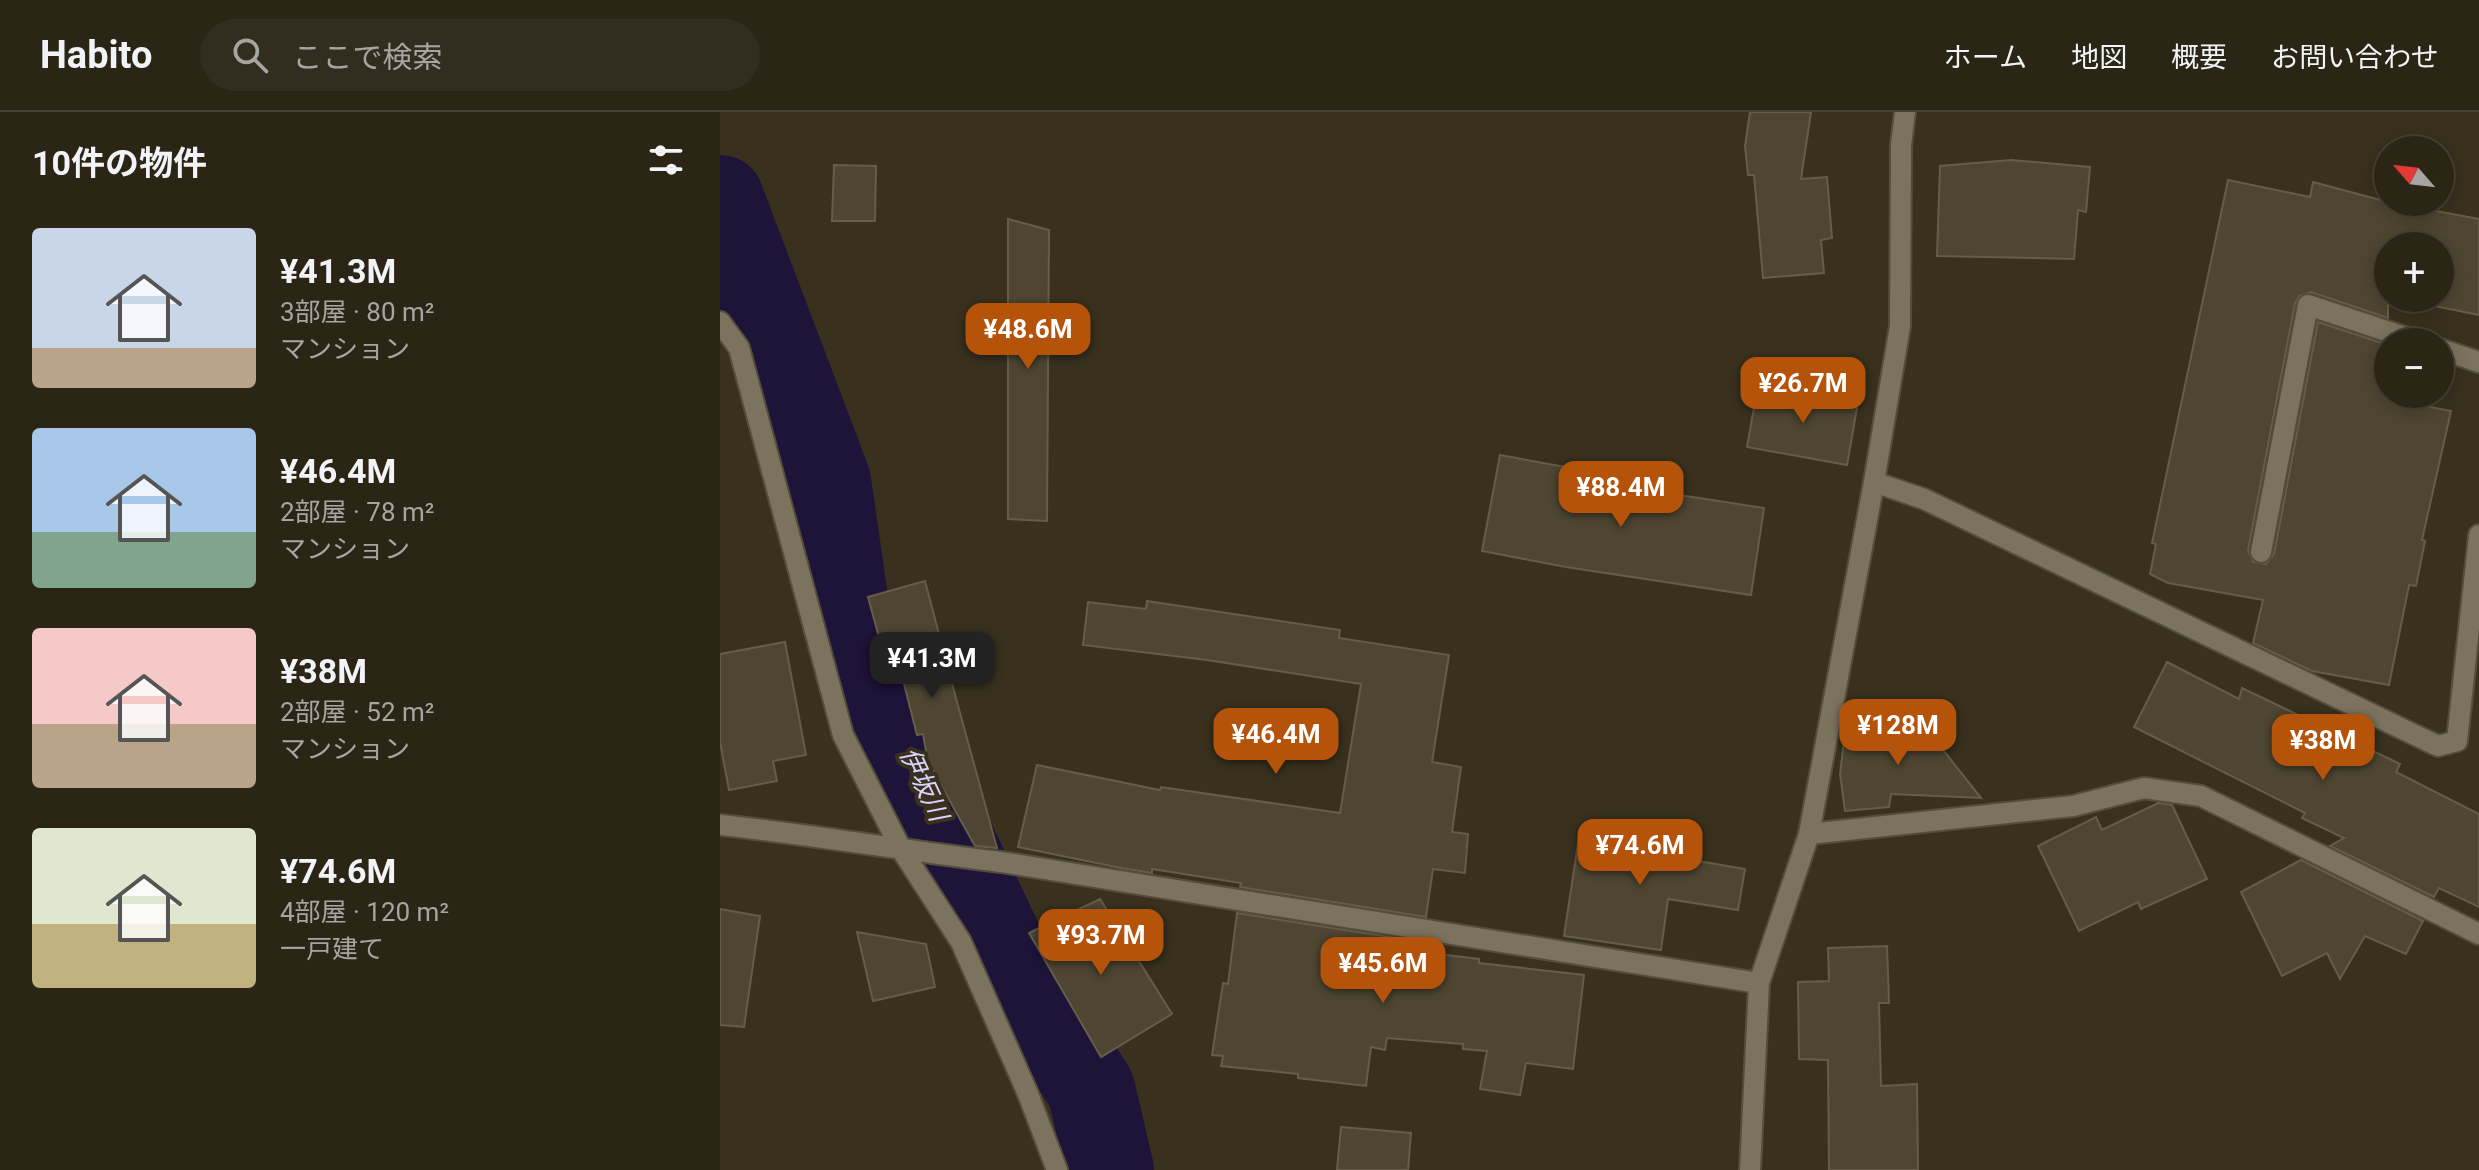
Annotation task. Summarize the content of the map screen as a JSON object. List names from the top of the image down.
{
  "water": ["伊坂川"],
  "north": "top left",
  "page": {
    "header": "Habito",
    "search": "ここで検索",
    "nav": [
      "ホーム",
      "地図",
      "概要",
      "お問い合わせ"
    ],
    "heading": "10件の物件",
    "map_buttons": ["+", "−"],
    "list": [
      {
        "name": "¥41.3M",
        "note": "3部屋 · 80 m² · マンション"
      },
      {
        "name": "¥46.4M",
        "note": "2部屋 · 78 m² · マンション"
      },
      {
        "name": "¥38M",
        "note": "2部屋 · 52 m² · マンション"
      },
      {
        "name": "¥74.6M",
        "note": "4部屋 · 120 m² · 一戸建て"
      }
    ],
    "price": [
      "¥48.6M",
      "¥26.7M",
      "¥88.4M",
      "¥41.3M",
      "¥128M",
      "¥46.4M",
      "¥38M",
      "¥74.6M",
      "¥93.7M",
      "¥45.6M"
    ]
  }
}
